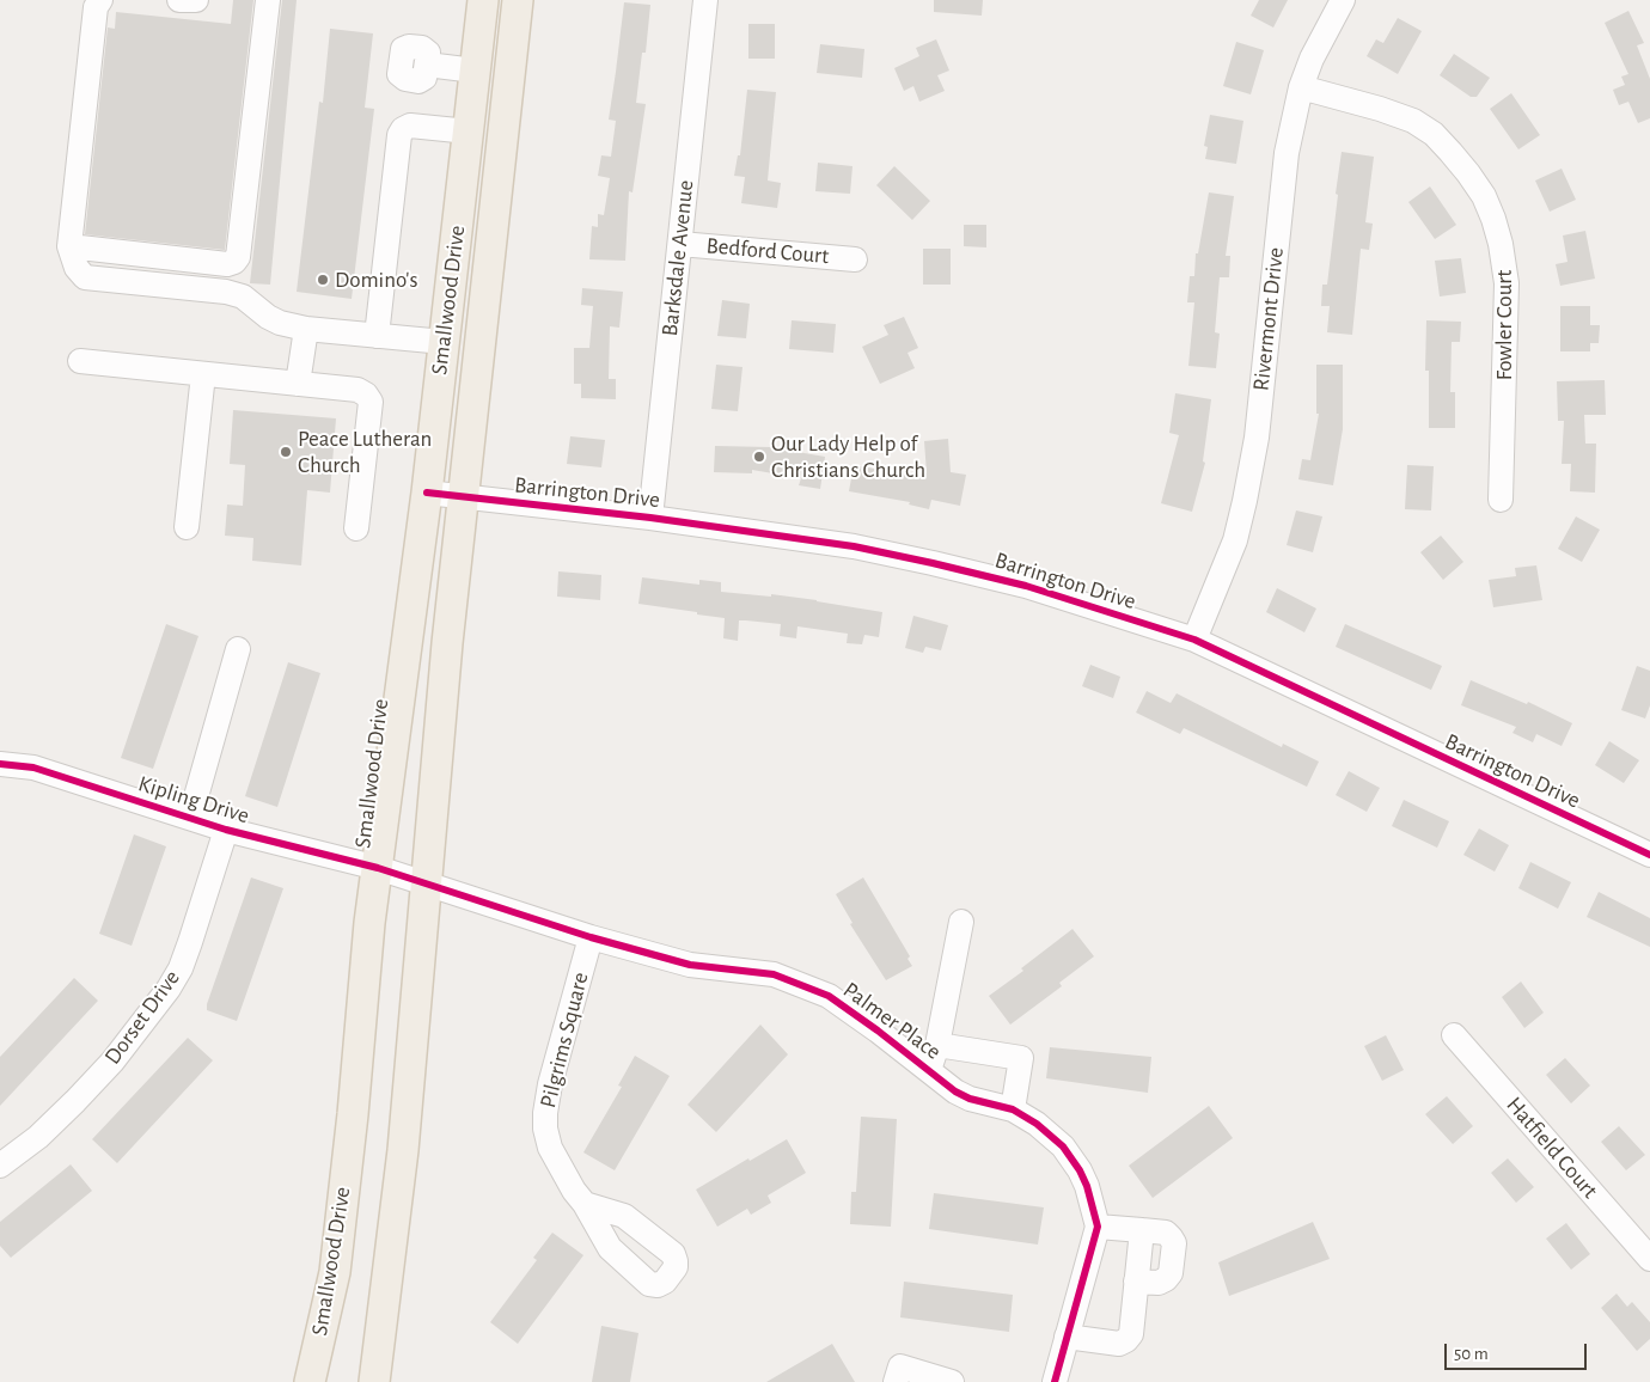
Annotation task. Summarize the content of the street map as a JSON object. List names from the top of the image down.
{
  "streets": {
    "main road": ["Smallwood Drive"],
    "street": [
      "Bedford Court",
      "Barksdale Avenue",
      "Rivermont Drive",
      "Fowler Court",
      "Barrington Drive",
      "Kipling Drive",
      "Dorset Drive",
      "Palmer Place",
      "Pilgrims Square",
      "Hatfield Court"
    ]
  },
  "crossings": [
    ["Bedford Court", "Barksdale Avenue"],
    ["Barksdale Avenue", "Barrington Drive"],
    ["Smallwood Drive", "Barrington Drive"],
    ["Smallwood Drive", "Kipling Drive"],
    ["Smallwood Drive", "Palmer Place"],
    ["Rivermont Drive", "Fowler Court"],
    ["Rivermont Drive", "Barrington Drive"],
    ["Kipling Drive", "Dorset Drive"],
    ["Kipling Drive", "Palmer Place"],
    ["Palmer Place", "Pilgrims Square"]
  ],
  "places": ["Domino's", "Peace Lutheran Church", "Our Lady Help of Christians Church"],
  "scale_bar": "50 m"
}
